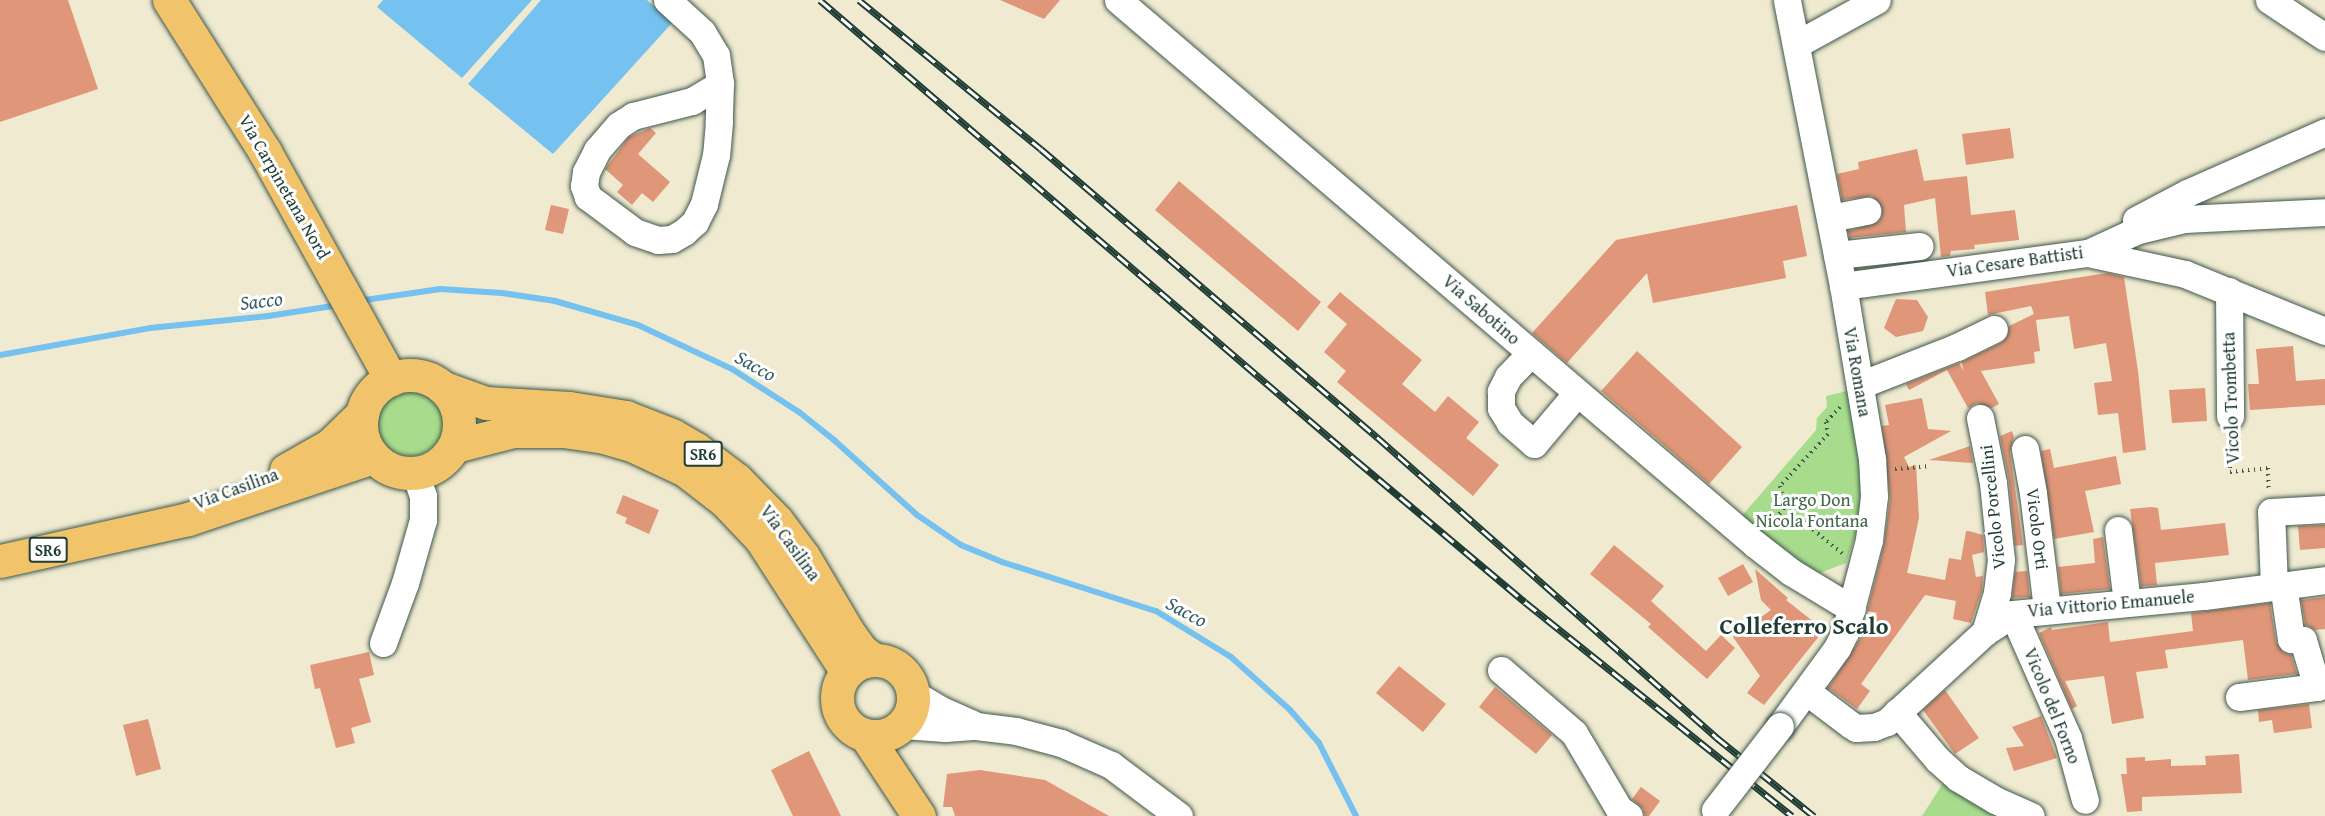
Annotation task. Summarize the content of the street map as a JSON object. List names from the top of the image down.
{
  "streets": {
    "main road": ["Via Carpinetana Nord", "SR6", "Via Casilina"],
    "street": [
      "Via Cesare Battisti",
      "Via Sabotino",
      "Via Romana",
      "Vicolo Trombetta",
      "Vicolo Porcellini",
      "Vicolo Orti",
      "Via Vittorio Emanuele",
      "Vicolo del Forno"
    ]
  },
  "crossings": [
    ["Via Carpinetana Nord", "Via Casilina"],
    ["Via Cesare Battisti", "Via Romana"],
    ["Via Sabotino", "Via Romana"],
    ["Via Romana", "Via Vittorio Emanuele"],
    ["Vicolo Porcellini", "Via Vittorio Emanuele"],
    ["Vicolo Orti", "Via Vittorio Emanuele"],
    ["Via Vittorio Emanuele", "Vicolo del Forno"]
  ],
  "districts": ["Colleferro Scalo"],
  "water": ["Sacco"],
  "parks": ["Largo Don Nicola Fontana"]
}
